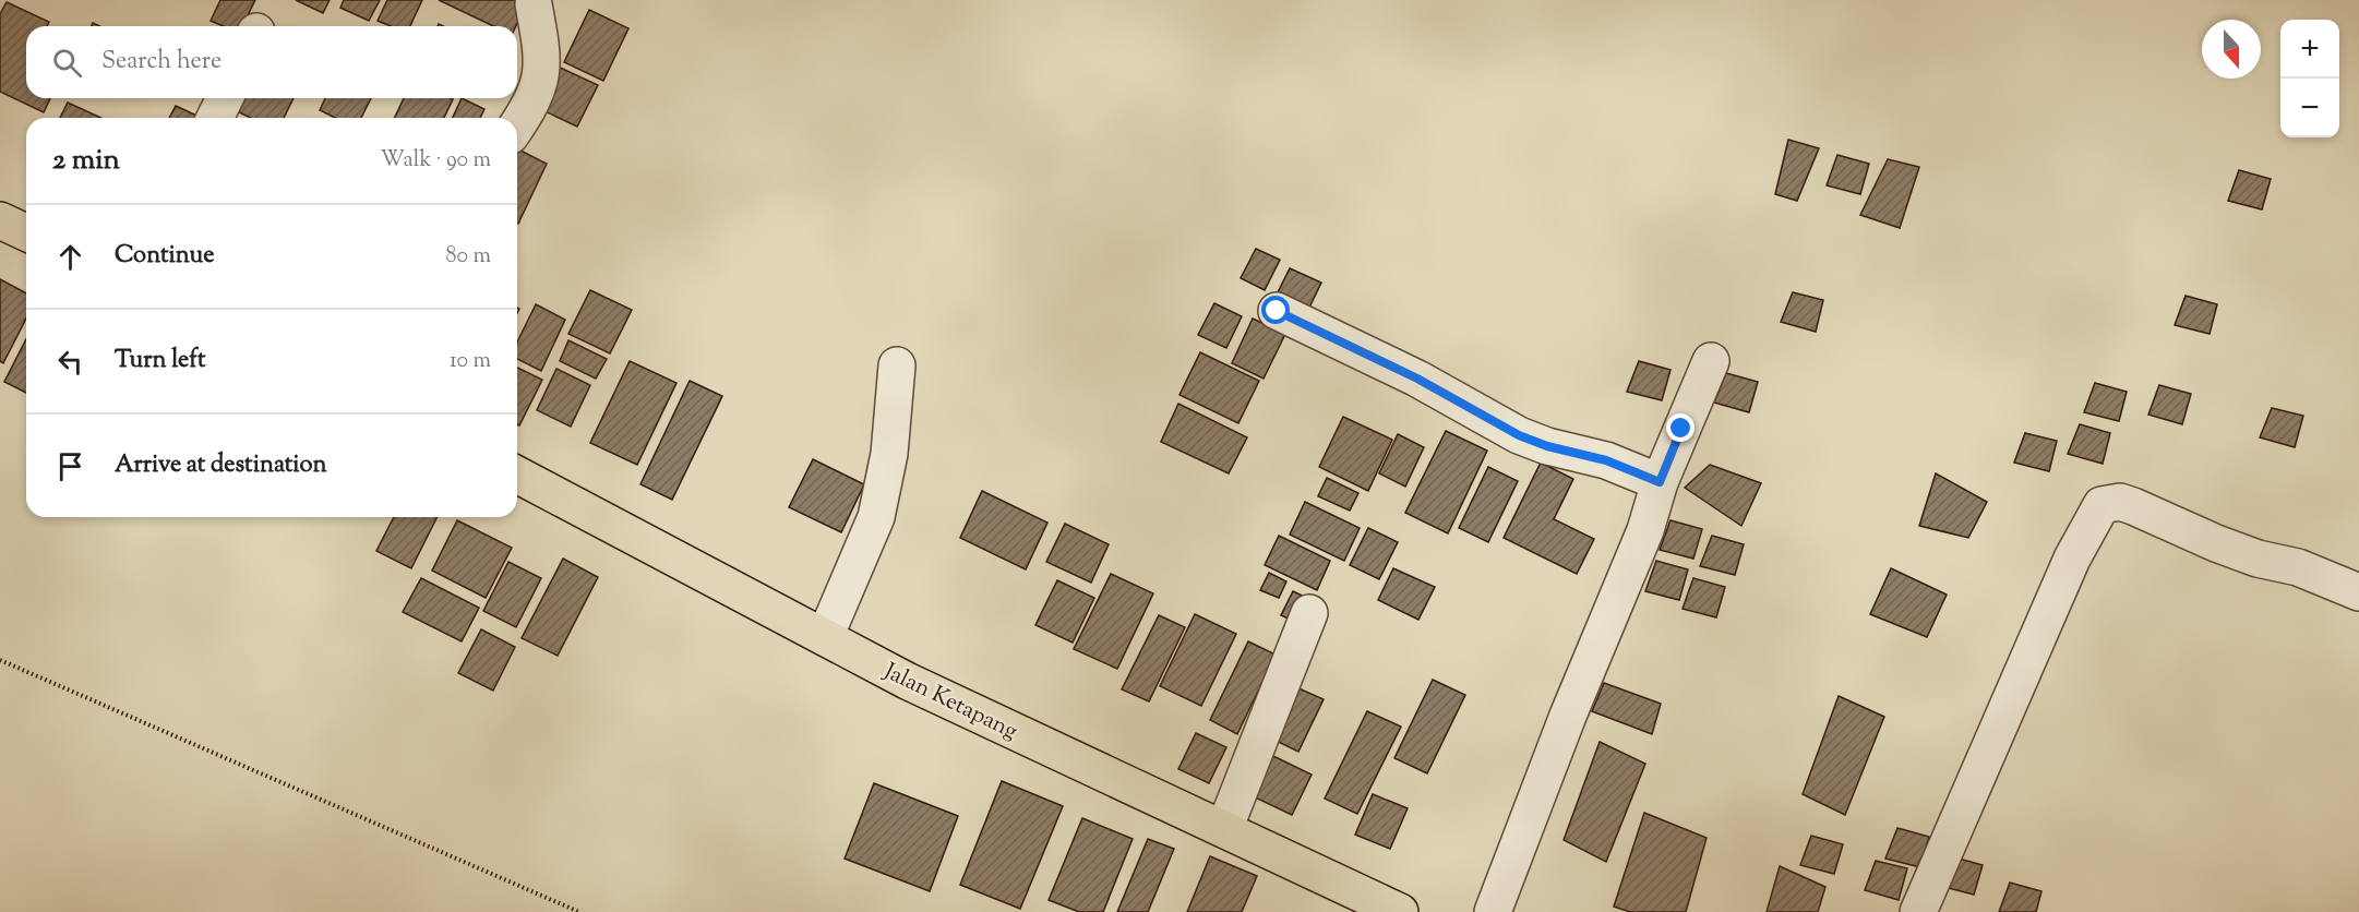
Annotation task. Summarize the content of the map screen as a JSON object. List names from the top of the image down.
{
  "streets": {
    "main road": ["Jalan Ketapang"]
  },
  "north": "bottom",
  "page": {
    "map_buttons": ["+", "−"],
    "search": "Search here",
    "heading": ["2 min", "Walk · 90 m"],
    "list": [
      ["Continue", "80 m"],
      ["Turn left", "10 m"],
      "Arrive at destination"
    ]
  }
}
